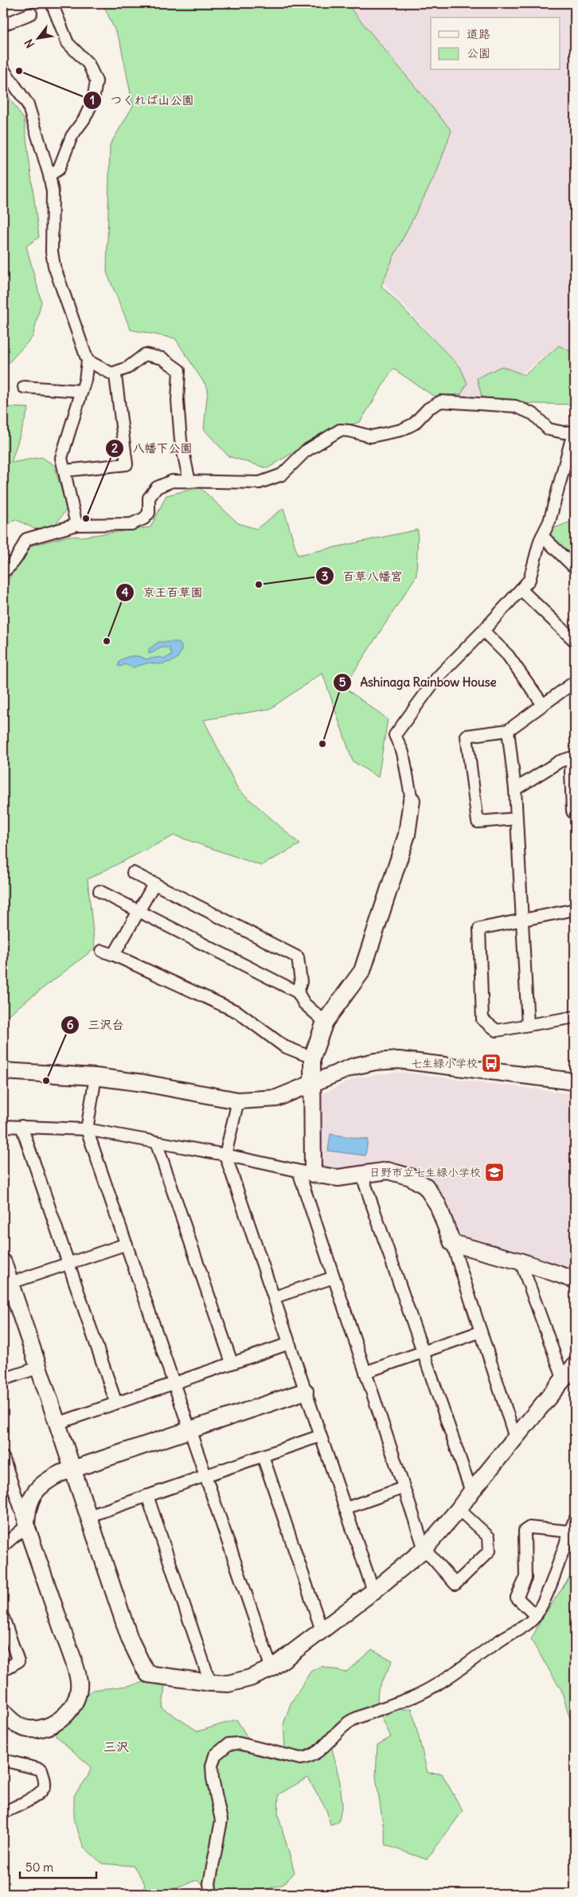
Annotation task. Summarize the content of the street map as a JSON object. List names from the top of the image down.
{
  "districts": ["三沢"],
  "places": {
    "other": [
      "つくれば山公園",
      "八幡下公園",
      "百草八幡宮",
      "京王百草園",
      "Ashinaga Rainbow House",
      "三沢台"
    ],
    "bus stop": ["七生緑小学校"],
    "school or university": ["日野市立七生緑小学校"]
  },
  "legend": ["道路", "公園"],
  "scale_bar": "50 m",
  "north": "bottom left"
}
